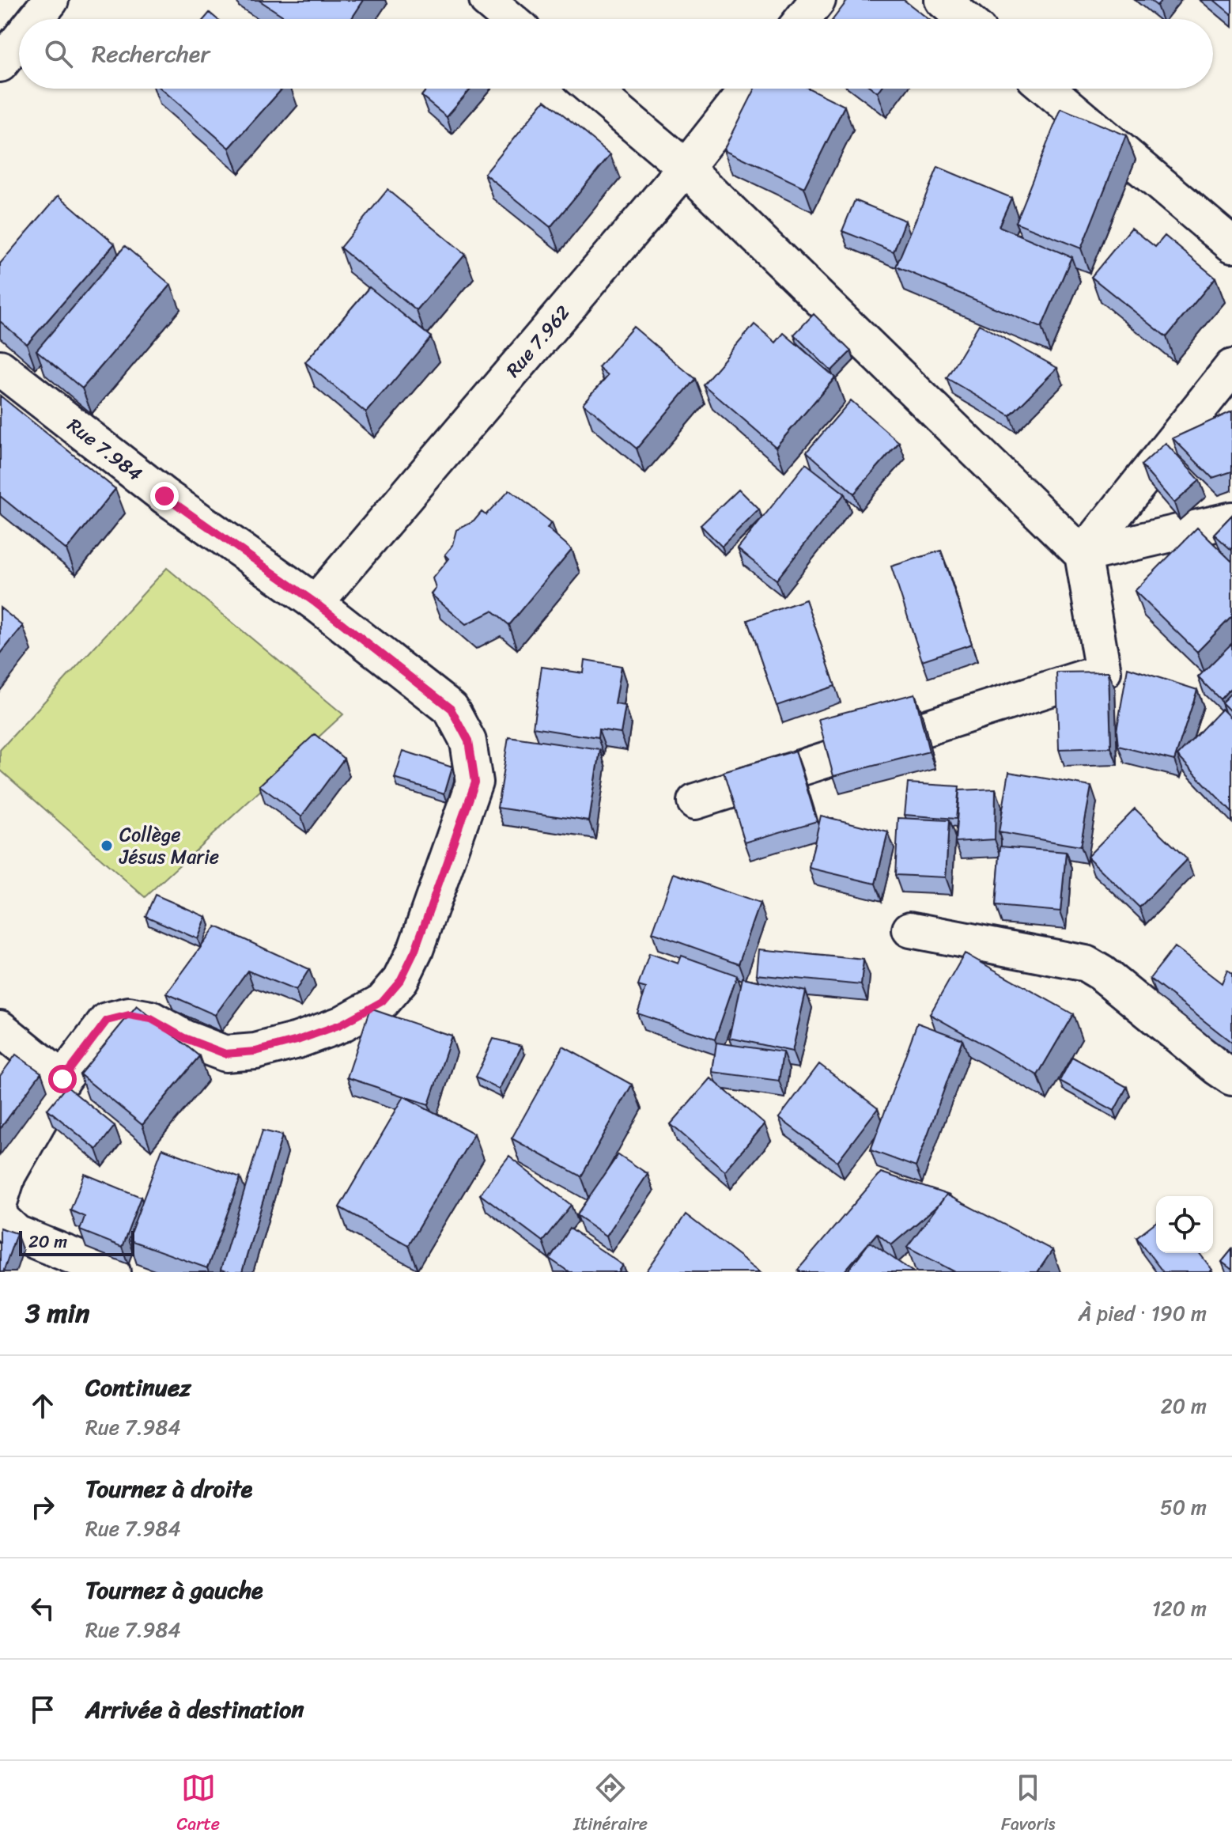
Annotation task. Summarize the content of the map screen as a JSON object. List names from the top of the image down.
{
  "streets": {
    "street": ["Rue 7.962", "Rue 7.984"]
  },
  "crossings": [
    ["Rue 7.962", "Rue 7.984"]
  ],
  "places": ["Collège Jésus Marie"],
  "scale_bar": "20 m",
  "page": {
    "search": "Rechercher",
    "scale": "20 m",
    "heading": ["3 min", "À pied · 190 m"],
    "list": [
      ["Continuez", "Rue 7.984", "20 m"],
      ["Tournez à droite", "Rue 7.984", "50 m"],
      ["Tournez à gauche", "Rue 7.984", "120 m"],
      "Arrivée à destination"
    ],
    "nav": ["Carte", "Itinéraire", "Favoris"]
  }
}
